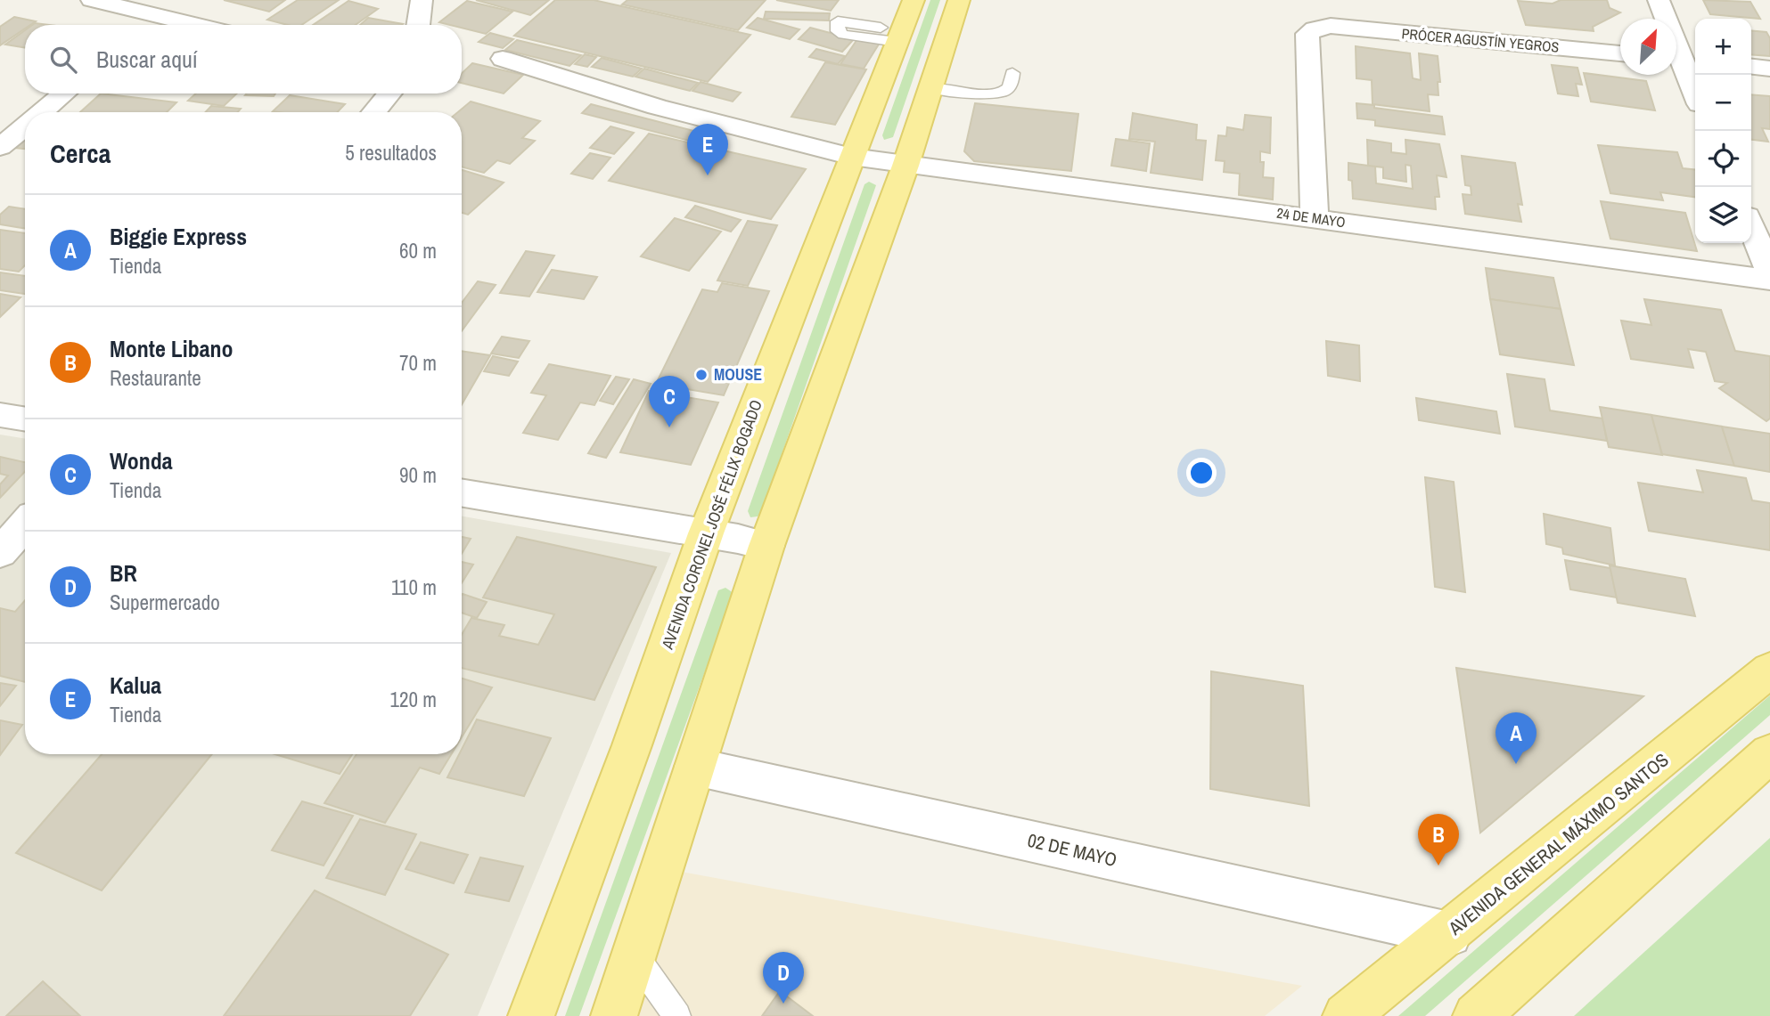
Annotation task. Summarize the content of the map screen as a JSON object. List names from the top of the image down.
{
  "streets": {
    "main road": ["AVENIDA CORONEL JOSÉ FÉLIX BOGADO", "AVENIDA GENERAL MÁXIMO SANTOS"],
    "street": ["PRÓCER AGUSTÍN YEGROS", "24 DE MAYO", "02 DE MAYO"]
  },
  "crossings": [
    ["PRÓCER AGUSTÍN YEGROS", "24 DE MAYO"],
    ["24 DE MAYO", "AVENIDA CORONEL JOSÉ FÉLIX BOGADO"],
    ["AVENIDA GENERAL MÁXIMO SANTOS", "02 DE MAYO"]
  ],
  "places": ["MOUSE"],
  "north": "top right",
  "page": {
    "map_buttons": ["+", "−"],
    "search": "Buscar aquí",
    "heading": ["Cerca", "5 resultados"],
    "pins": [
      "E",
      "C",
      "A",
      "B",
      "D"
    ],
    "list": [
      {
        "mark": "A",
        "name": "Biggie Express",
        "note": "Tienda",
        "value": "60 m"
      },
      {
        "mark": "B",
        "name": "Monte Libano",
        "note": "Restaurante",
        "value": "70 m"
      },
      {
        "mark": "C",
        "name": "Wonda",
        "note": "Tienda",
        "value": "90 m"
      },
      {
        "mark": "D",
        "name": "BR",
        "note": "Supermercado",
        "value": "110 m"
      },
      {
        "mark": "E",
        "name": "Kalua",
        "note": "Tienda",
        "value": "120 m"
      }
    ]
  }
}
